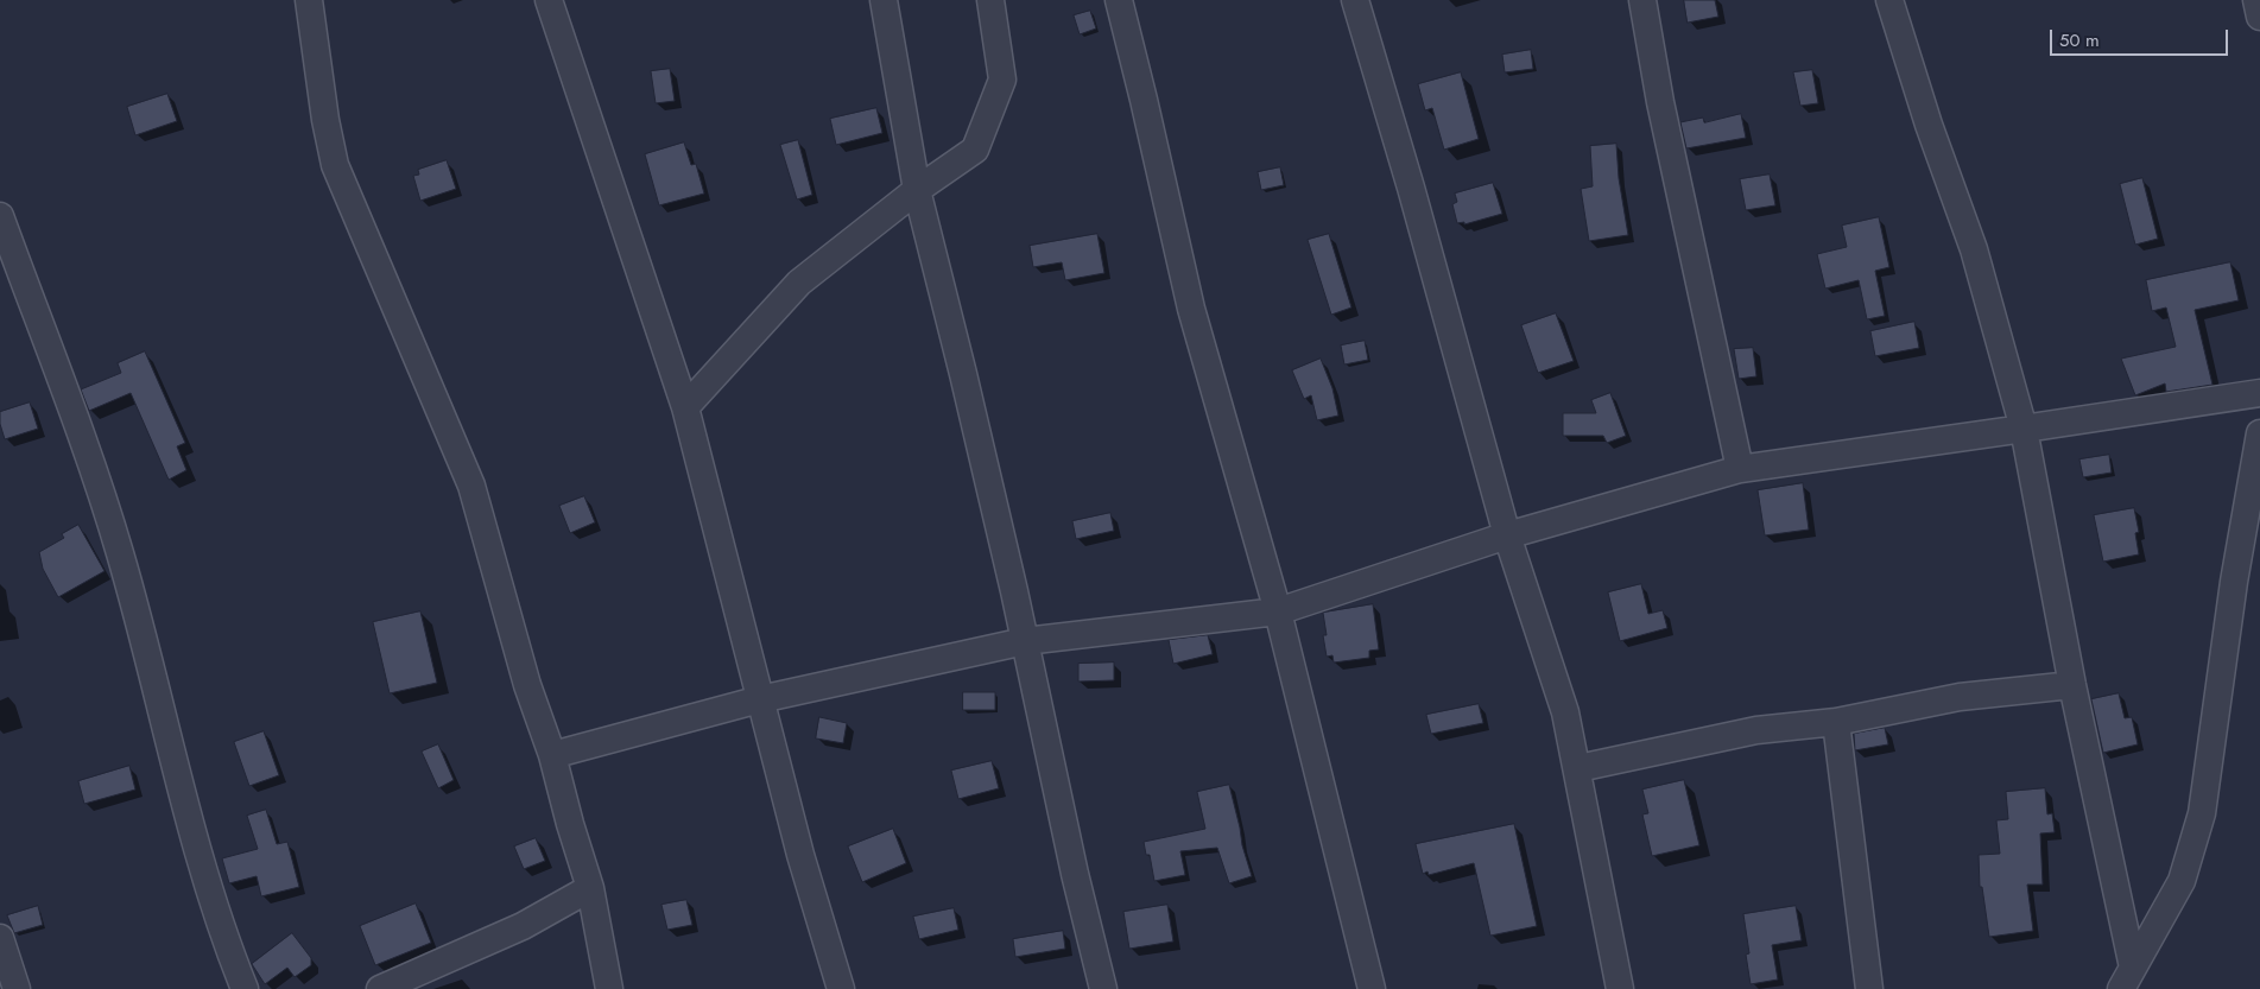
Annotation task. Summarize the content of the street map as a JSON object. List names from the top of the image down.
{
  "scale_bar": "50 m"
}
